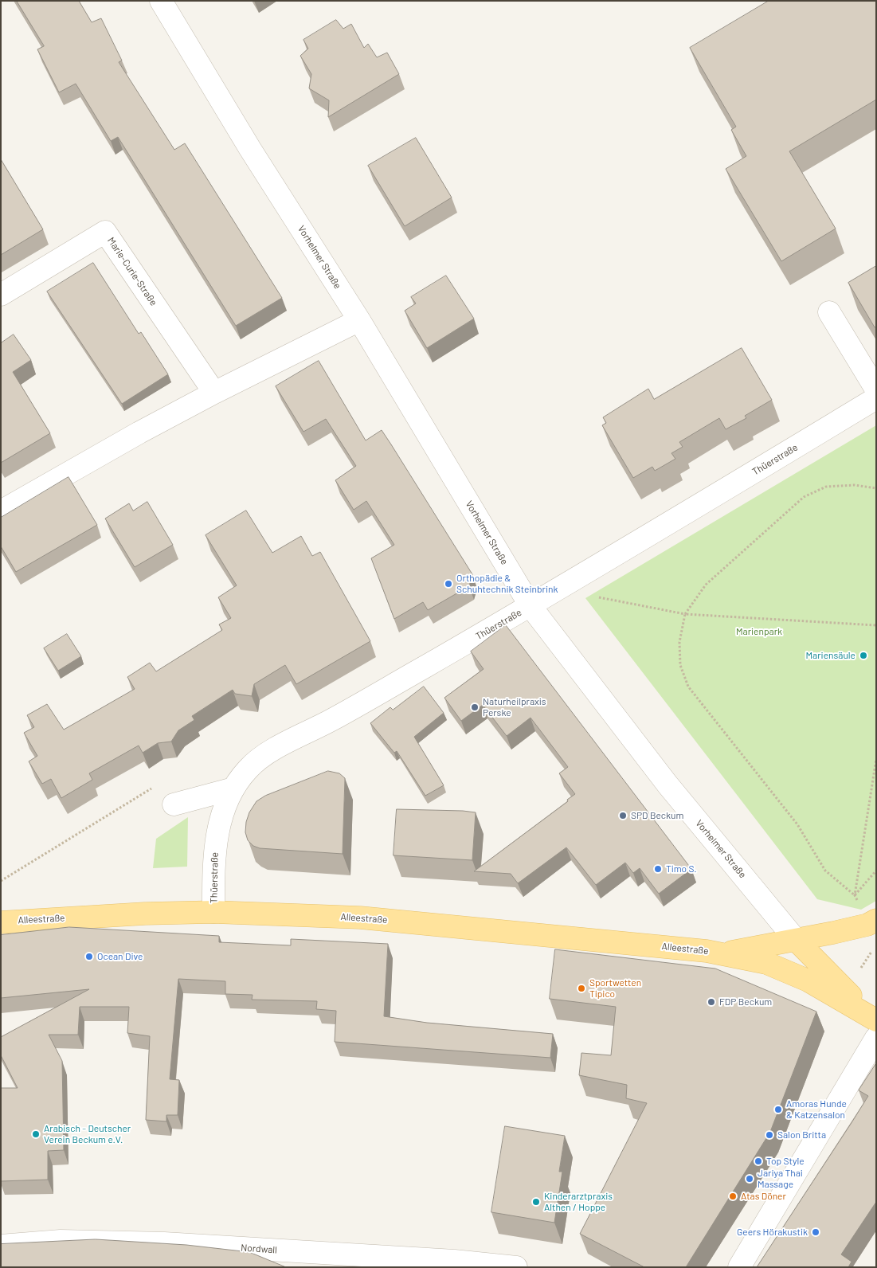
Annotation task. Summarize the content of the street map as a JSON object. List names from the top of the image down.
{
  "streets": {
    "main road": ["Vorhelmer Straße", "Alleestraße"],
    "street": ["Marie-Curie-Straße", "Thüerstraße", "Nordwall"]
  },
  "crossings": [
    ["Vorhelmer Straße", "Thüerstraße"],
    ["Vorhelmer Straße", "Alleestraße"],
    ["Thüerstraße", "Alleestraße"]
  ],
  "parks": ["Marienpark"],
  "places": [
    "Orthopädie & Schuhtechnik Steinbrink",
    "Mariensäule",
    "Naturheilpraxis Perske",
    "SPD Beckum",
    "Timo S.",
    "Ocean Dive",
    "Sportwetten Tipico",
    "FDP Beckum",
    "Amoras Hunde & Katzensalon",
    "Arabisch - Deutscher Verein Beckum e.V.",
    "Salon Britta",
    "Top Style",
    "Jariya Thai Massage",
    "Atas Döner",
    "Kinderarztpraxis Althen / Hoppe",
    "Geers Hörakustik"
  ]
}
